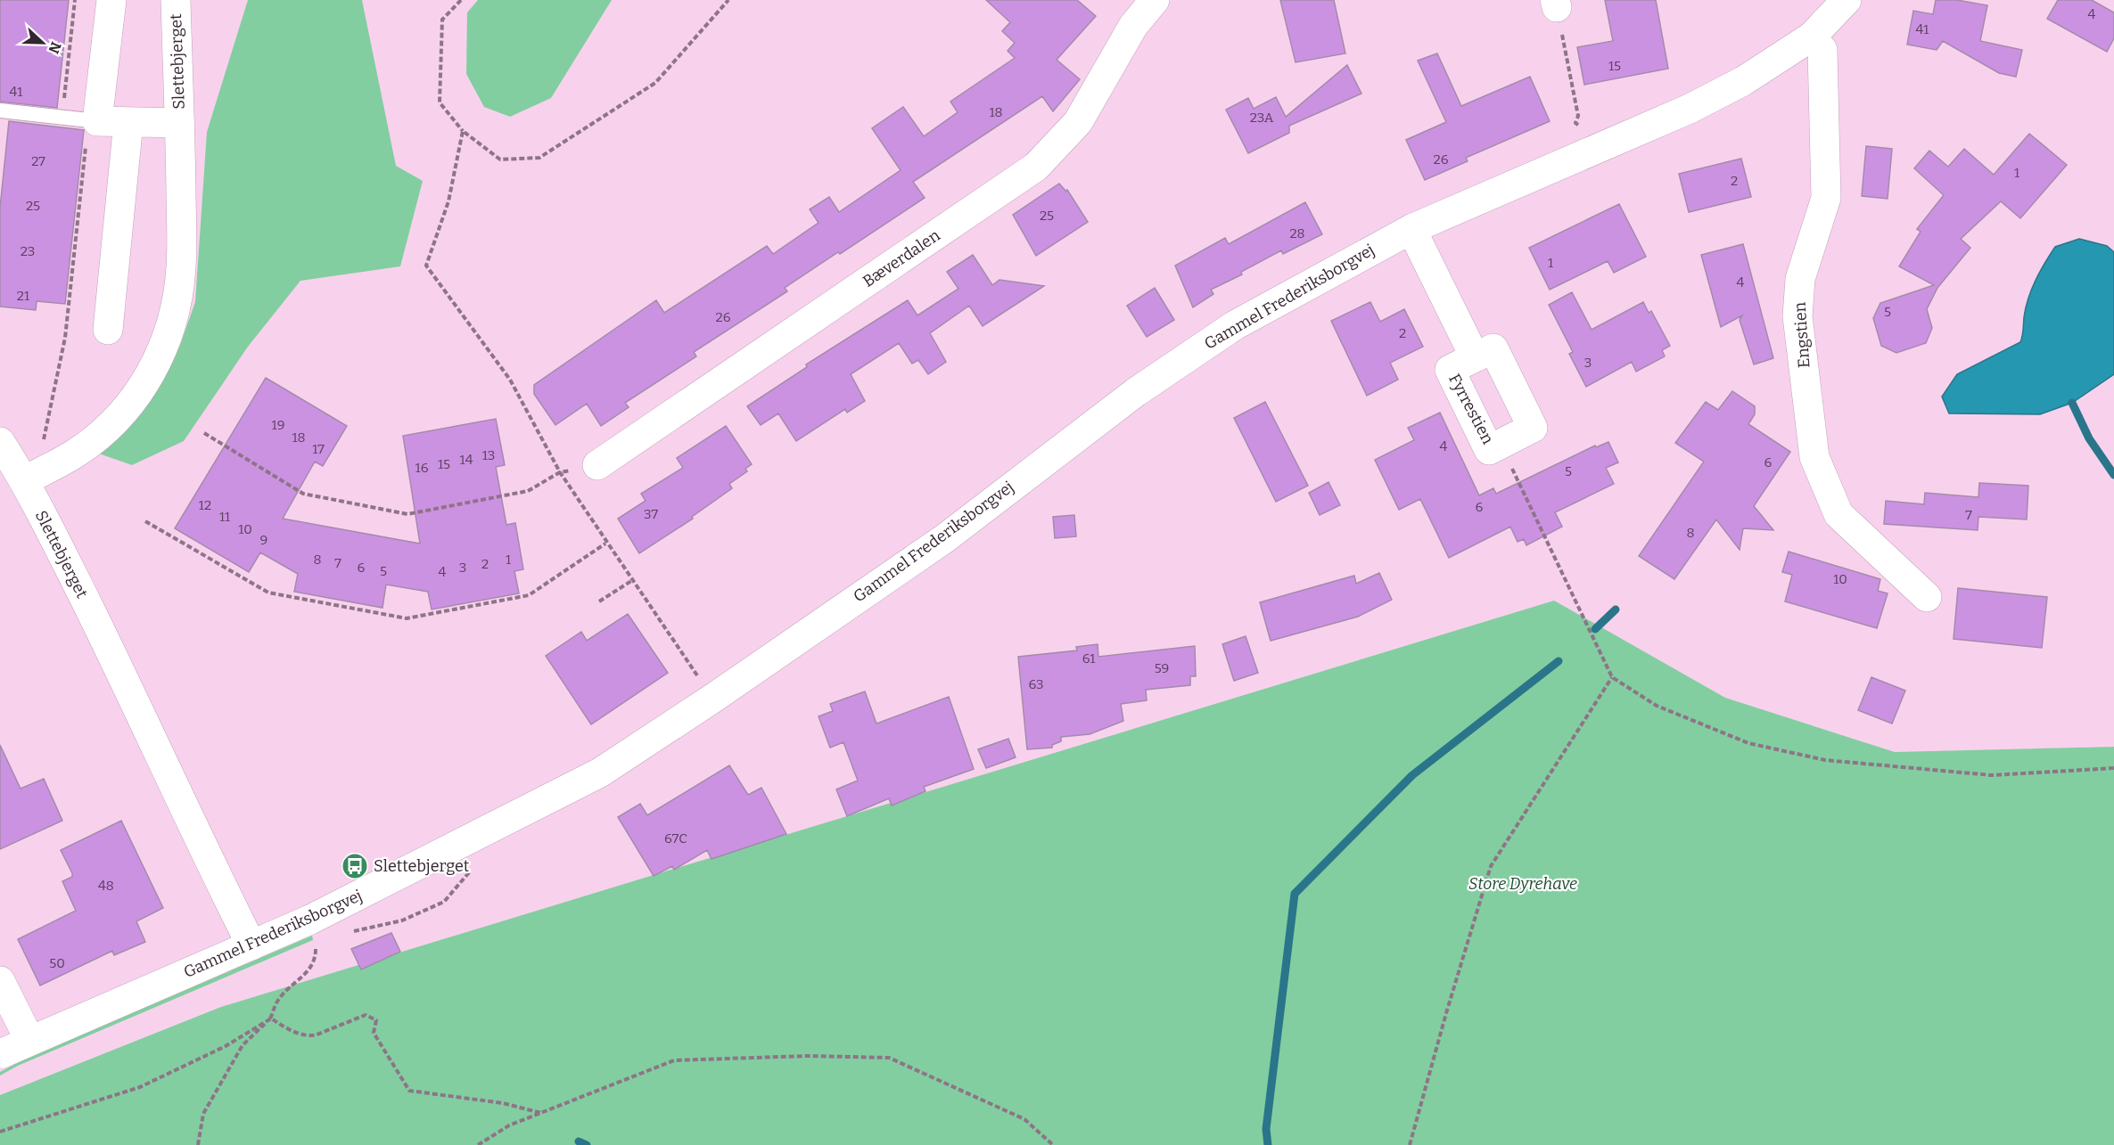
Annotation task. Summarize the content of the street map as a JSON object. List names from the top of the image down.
{
  "streets": {
    "street": [
      "Slettebjerget",
      "Bæverdalen",
      "Gammel Frederiksborgvej",
      "Engstien",
      "Fyrrestien"
    ]
  },
  "crossings": [
    ["Slettebjerget", "Gammel Frederiksborgvej"],
    ["Gammel Frederiksborgvej", "Engstien"],
    ["Gammel Frederiksborgvej", "Fyrrestien"]
  ],
  "parks": ["Store Dyrehave"],
  "places": {
    "bus stop": ["Slettebjerget"]
  },
  "house_numbers": [
    "4",
    "41",
    "15",
    "41",
    "18",
    "23A",
    "26",
    "27",
    "1",
    "2",
    "25",
    "25",
    "28",
    "23",
    "1",
    "4",
    "21",
    "5",
    "26",
    "2",
    "3",
    "19",
    "18",
    "4",
    "17",
    "13",
    "14",
    "6",
    "15",
    "16",
    "5",
    "12",
    "6",
    "37",
    "7",
    "11",
    "10",
    "8",
    "9",
    "8",
    "1",
    "7",
    "2",
    "6",
    "3",
    "5",
    "4",
    "10",
    "61",
    "59",
    "63",
    "67C",
    "48",
    "50"
  ],
  "north": "right"
}
